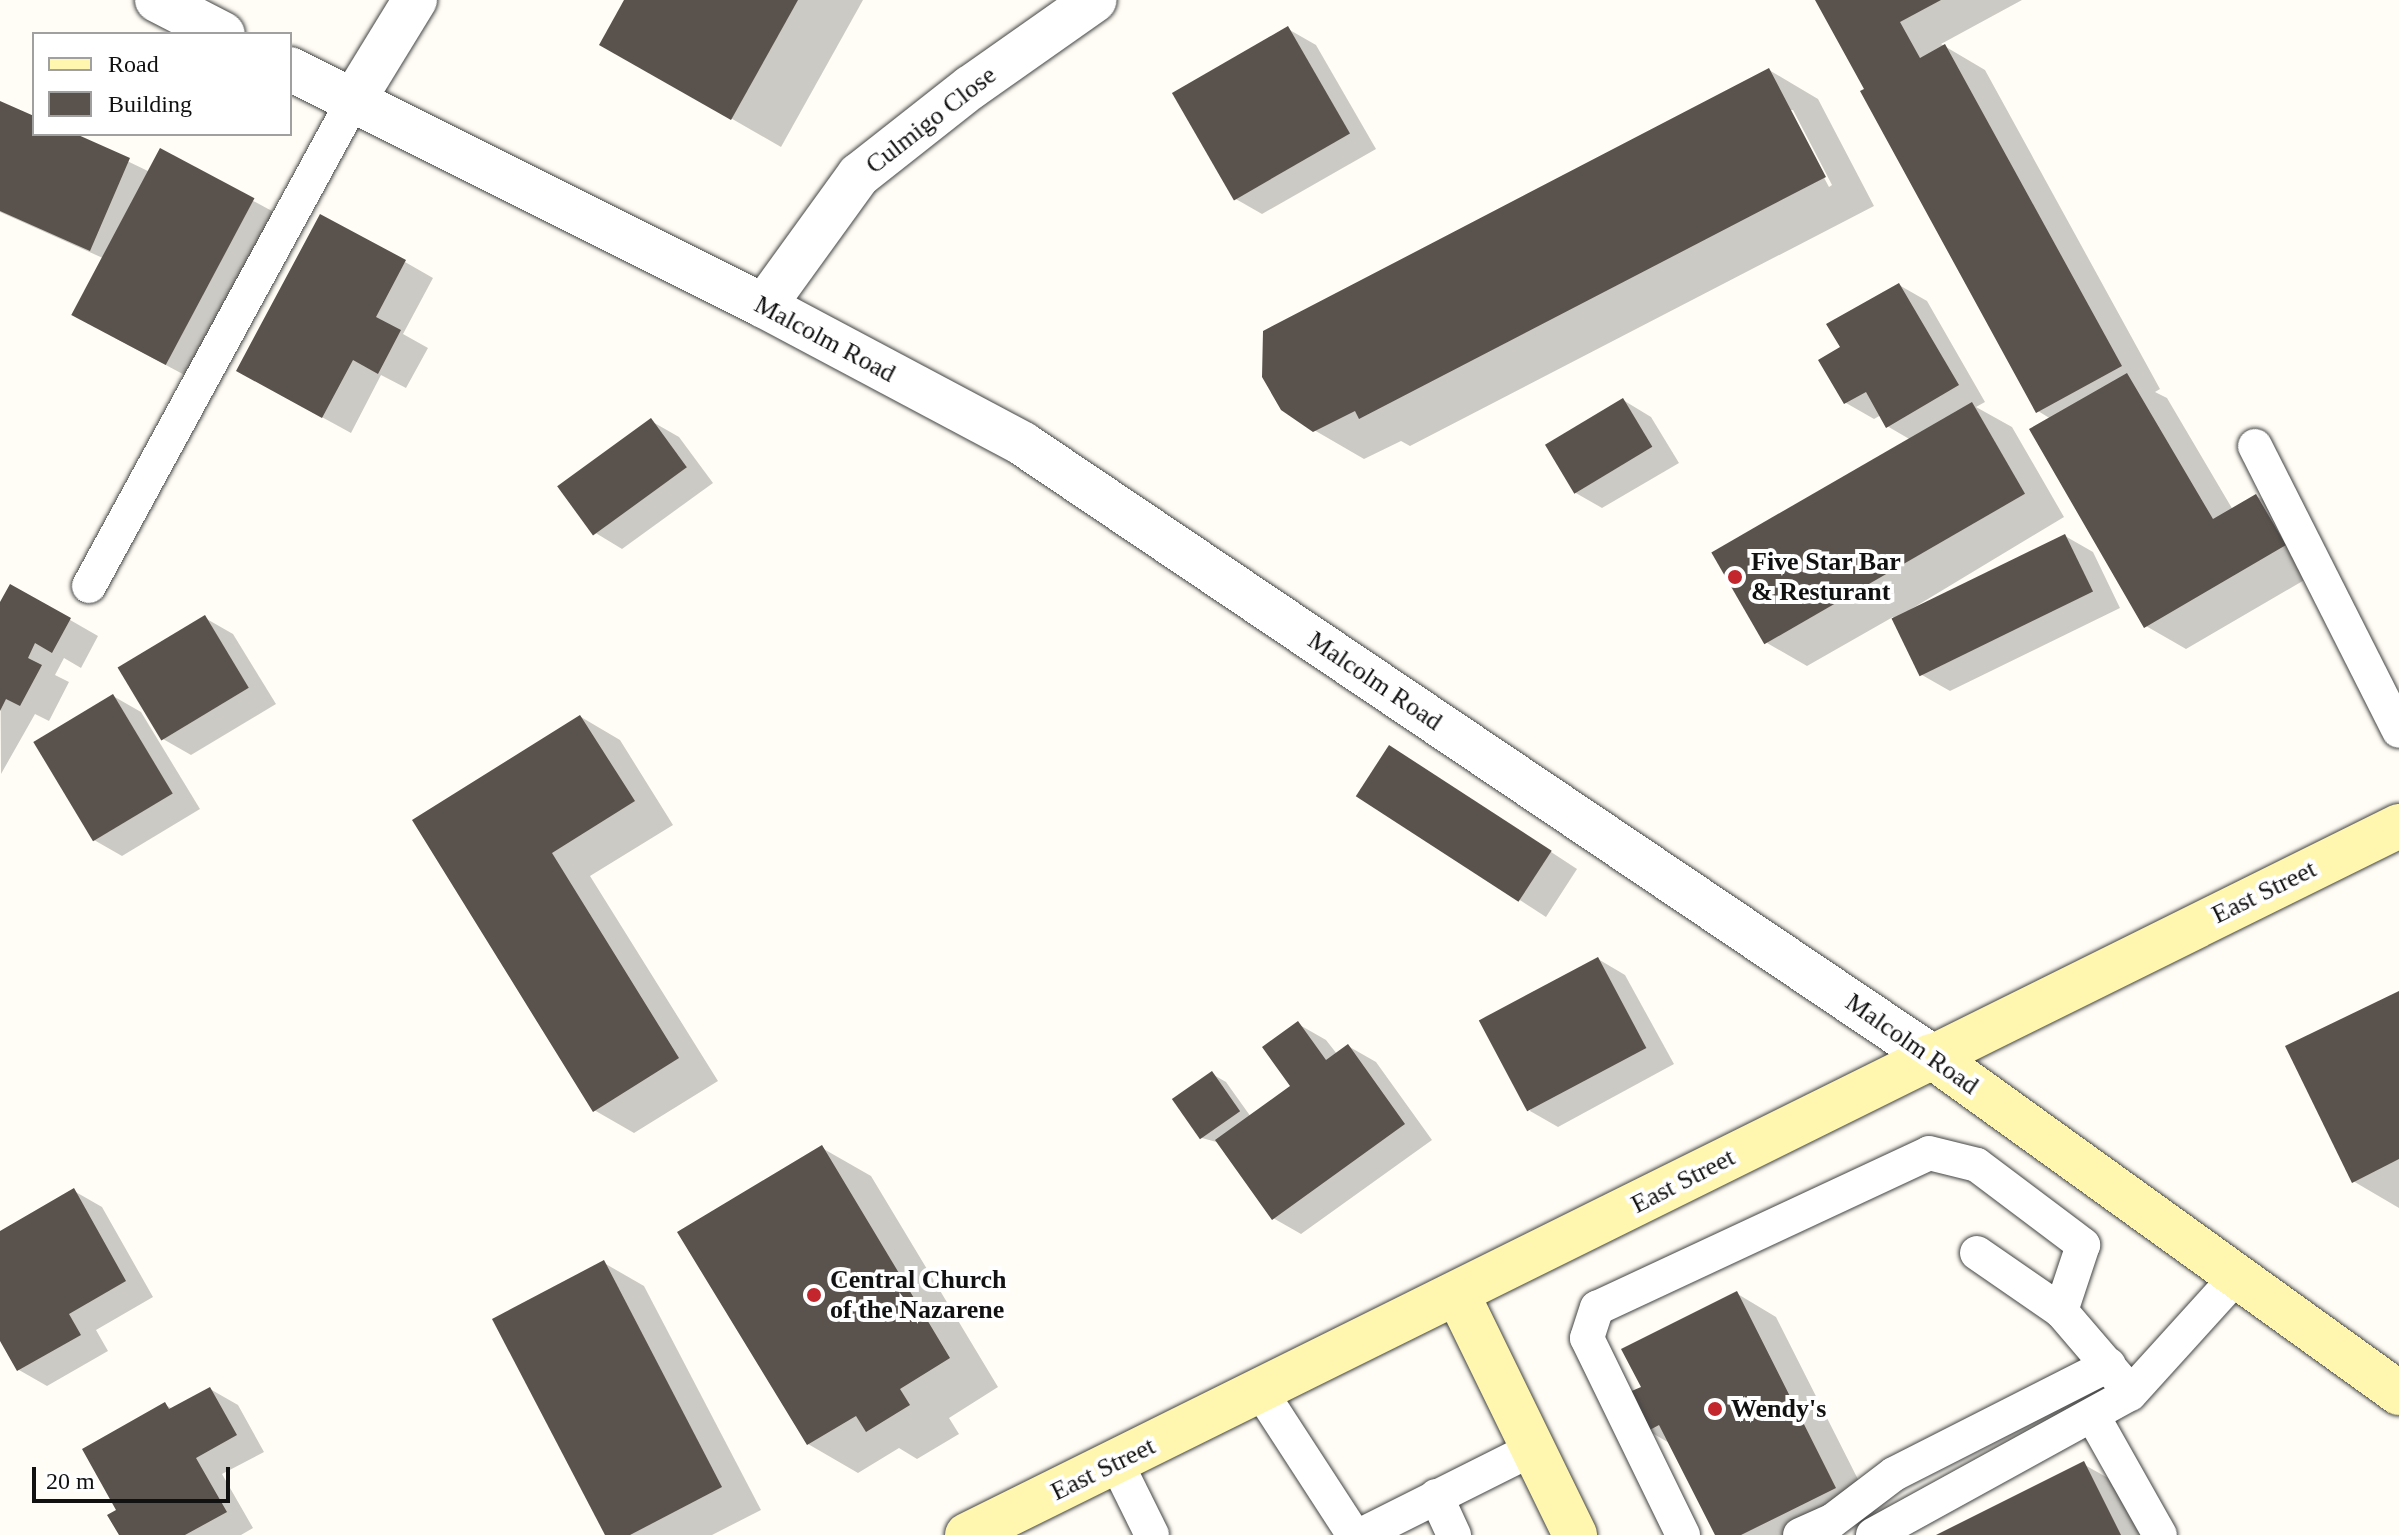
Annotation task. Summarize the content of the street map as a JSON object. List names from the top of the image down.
{
  "streets": {
    "main road": ["Malcolm Road", "East Street"],
    "street": ["Culmigo Close"]
  },
  "crossings": [
    ["Culmigo Close", "Malcolm Road"],
    ["Malcolm Road", "East Street"]
  ],
  "places": ["Five Star Bar & Resturant", "Central Church of the Nazarene", "Wendy's"],
  "legend": ["Road", "Building"],
  "scale_bar": "20 m"
}
